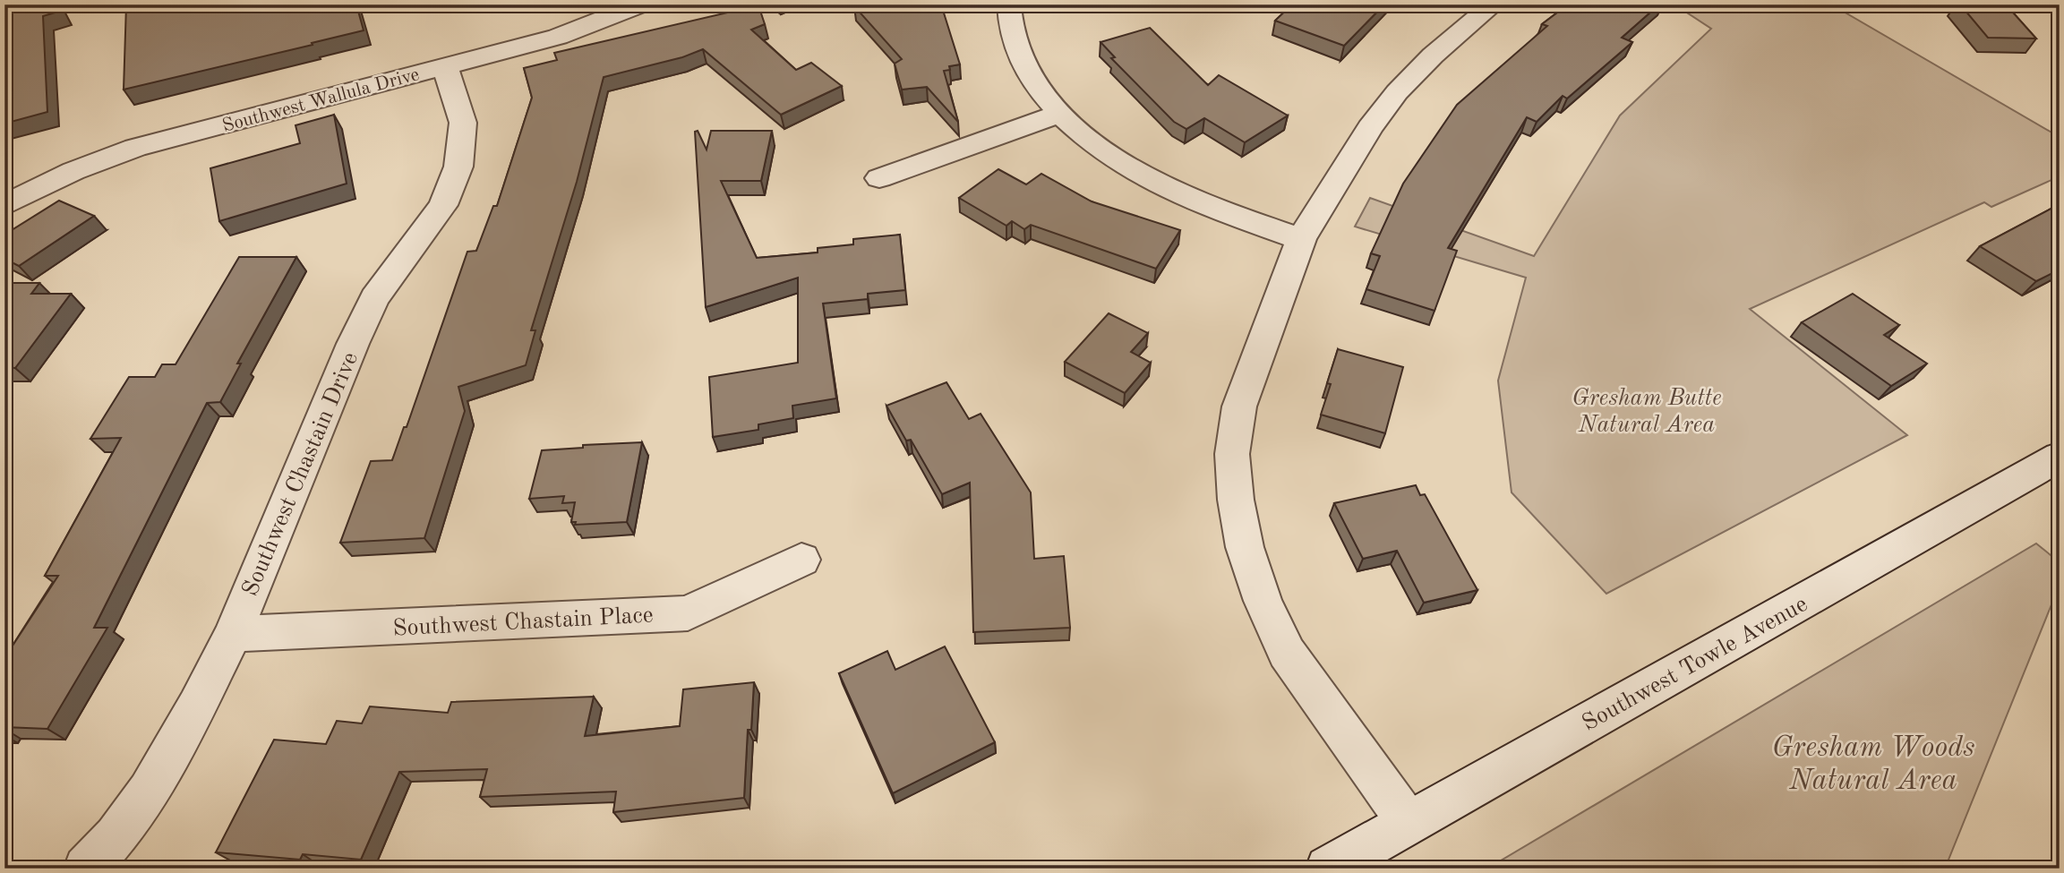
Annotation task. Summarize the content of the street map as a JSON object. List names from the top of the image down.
{
  "streets": {
    "street": [
      "Southwest Wallula Drive",
      "Southwest Chastain Drive",
      "Southwest Chastain Place",
      "Southwest Towle Avenue"
    ]
  },
  "crossings": [
    ["Southwest Wallula Drive", "Southwest Chastain Drive"],
    ["Southwest Chastain Drive", "Southwest Chastain Place"]
  ],
  "parks": ["Gresham Butte Natural Area", "Gresham Woods Natural Area"]
}
